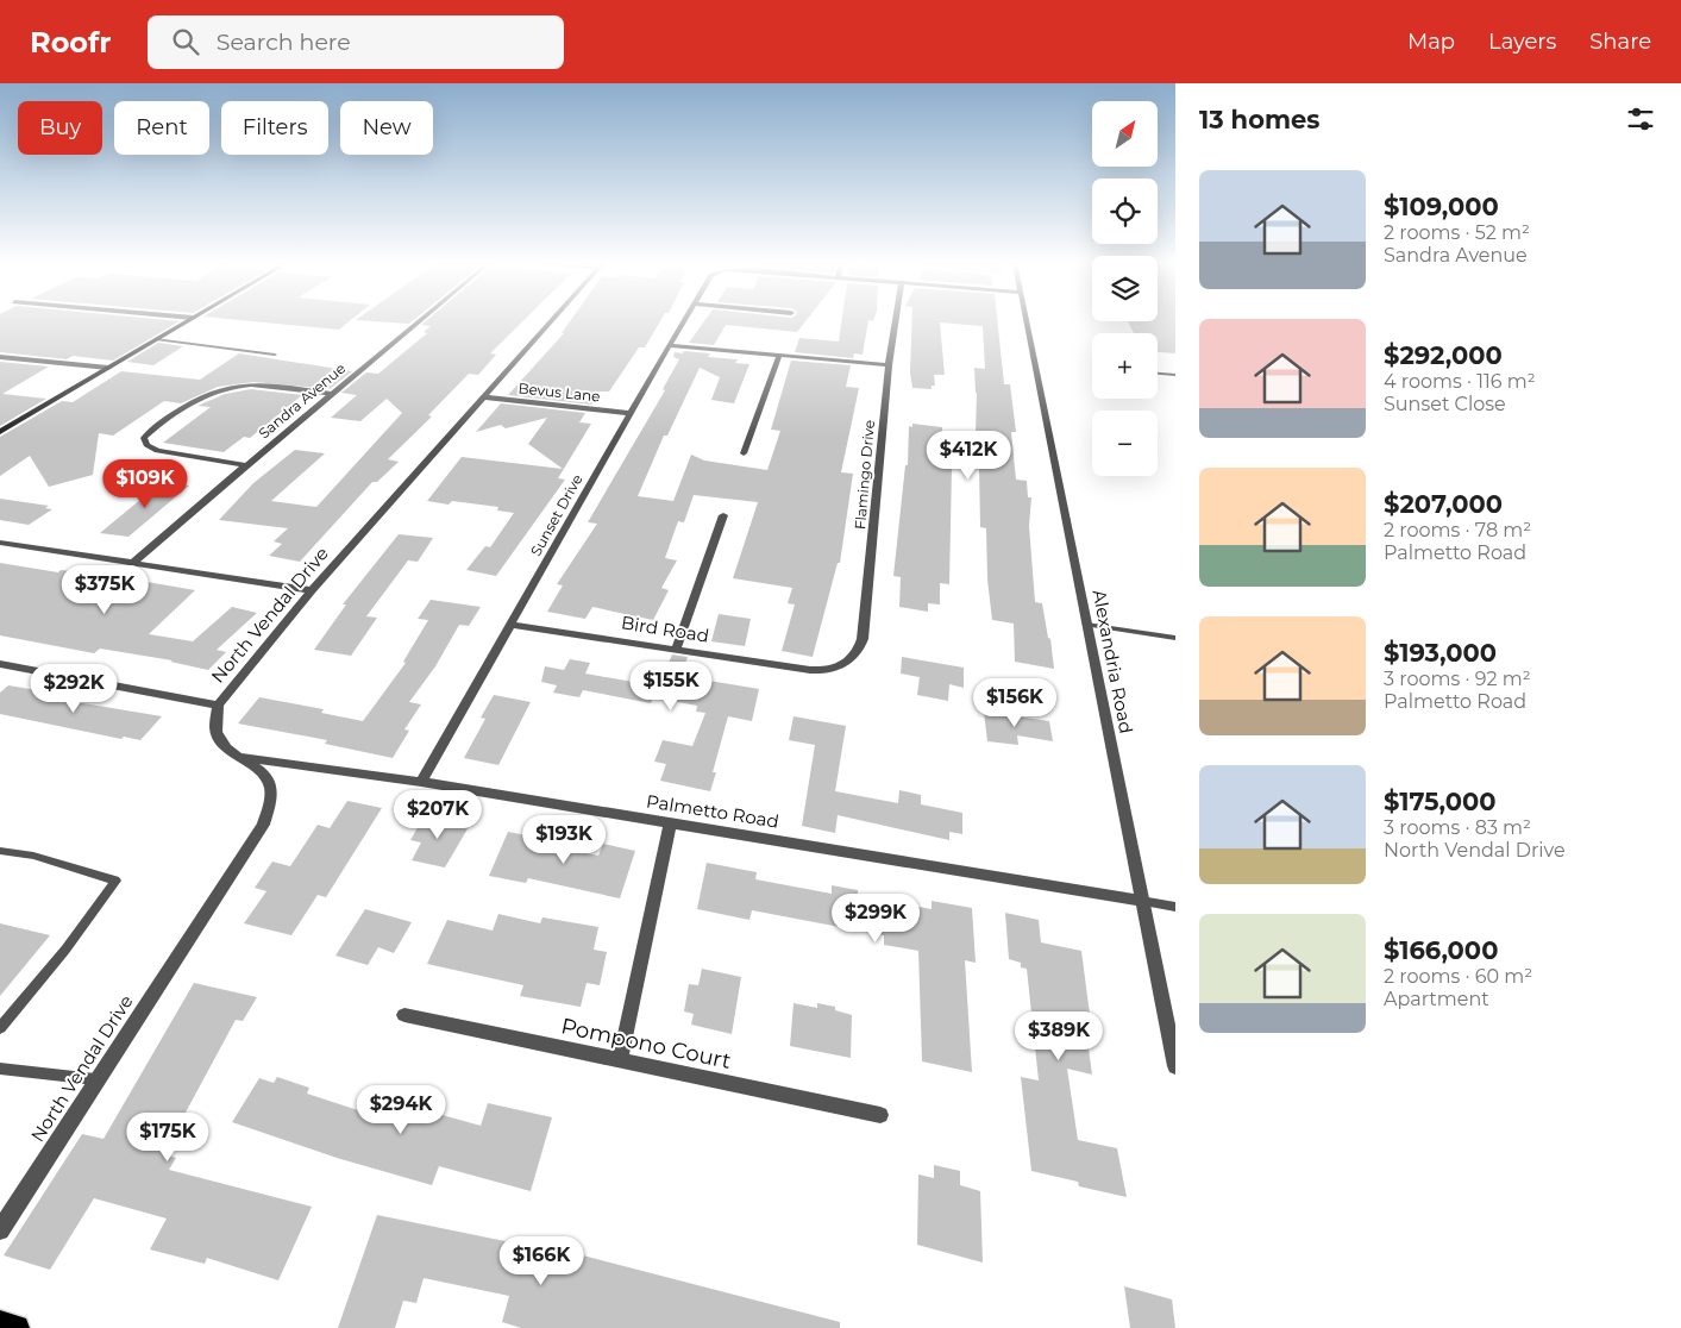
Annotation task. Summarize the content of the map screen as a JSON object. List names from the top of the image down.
{
  "streets": {
    "street": [
      "Bevus Lane",
      "Sandra Avenue",
      "Flamingo Drive",
      "Sunset Drive",
      "North Vendal Drive",
      "Bird Road",
      "Alexandria Road",
      "Palmetto Road",
      "Pompono Court"
    ]
  },
  "crossings": [
    ["Bevus Lane", "Sunset Drive"],
    ["Bevus Lane", "North Vendal Drive"],
    ["Flamingo Drive", "Bird Road"],
    ["Sunset Drive", "Bird Road"],
    ["Sunset Drive", "Palmetto Road"],
    ["North Vendal Drive", "Palmetto Road"],
    ["Alexandria Road", "Palmetto Road"]
  ],
  "north": "top right",
  "page": {
    "header": "Roofr",
    "search": "Search here",
    "nav": ["Map", "Layers", "Share"],
    "heading": "13 homes",
    "map_buttons": ["+", "−"],
    "chip": [
      "Buy",
      "Rent",
      "Filters",
      "New"
    ],
    "list": [
      {
        "name": "$109,000",
        "note": "2 rooms · 52 m² · Sandra Avenue"
      },
      {
        "name": "$292,000",
        "note": "4 rooms · 116 m² · Sunset Close"
      },
      {
        "name": "$207,000",
        "note": "2 rooms · 78 m² · Palmetto Road"
      },
      {
        "name": "$193,000",
        "note": "3 rooms · 92 m² · Palmetto Road"
      },
      {
        "name": "$175,000",
        "note": "3 rooms · 83 m² · North Vendal Drive"
      },
      {
        "name": "$166,000",
        "note": "2 rooms · 60 m² · Apartment"
      }
    ],
    "price": [
      "$412K",
      "$109K",
      "$375K",
      "$155K",
      "$292K",
      "$156K",
      "$207K",
      "$193K",
      "$299K",
      "$389K",
      "$294K",
      "$175K",
      "$166K"
    ]
  }
}
